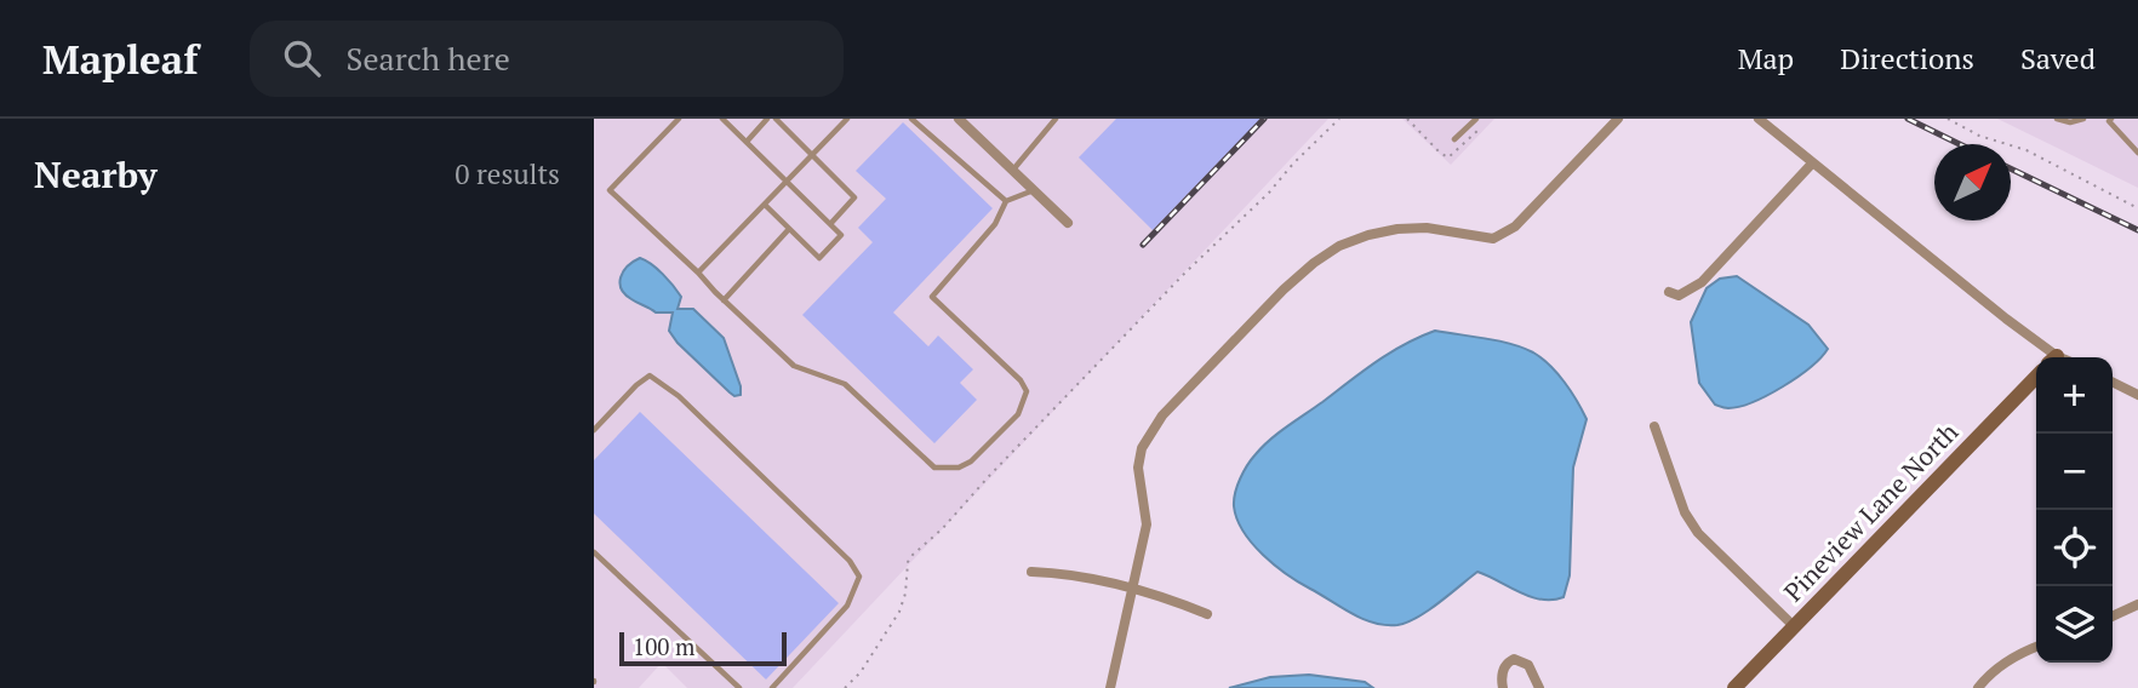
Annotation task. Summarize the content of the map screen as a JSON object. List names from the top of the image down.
{
  "streets": {
    "street": ["Pineview Lane North"]
  },
  "scale_bar": "100 m",
  "north": "top right",
  "page": {
    "header": "Mapleaf",
    "search": "Search here",
    "nav": ["Map", "Directions", "Saved"],
    "heading": ["Nearby", "0 results"],
    "map_buttons": ["+", "−"],
    "scale": "100 m"
  }
}
